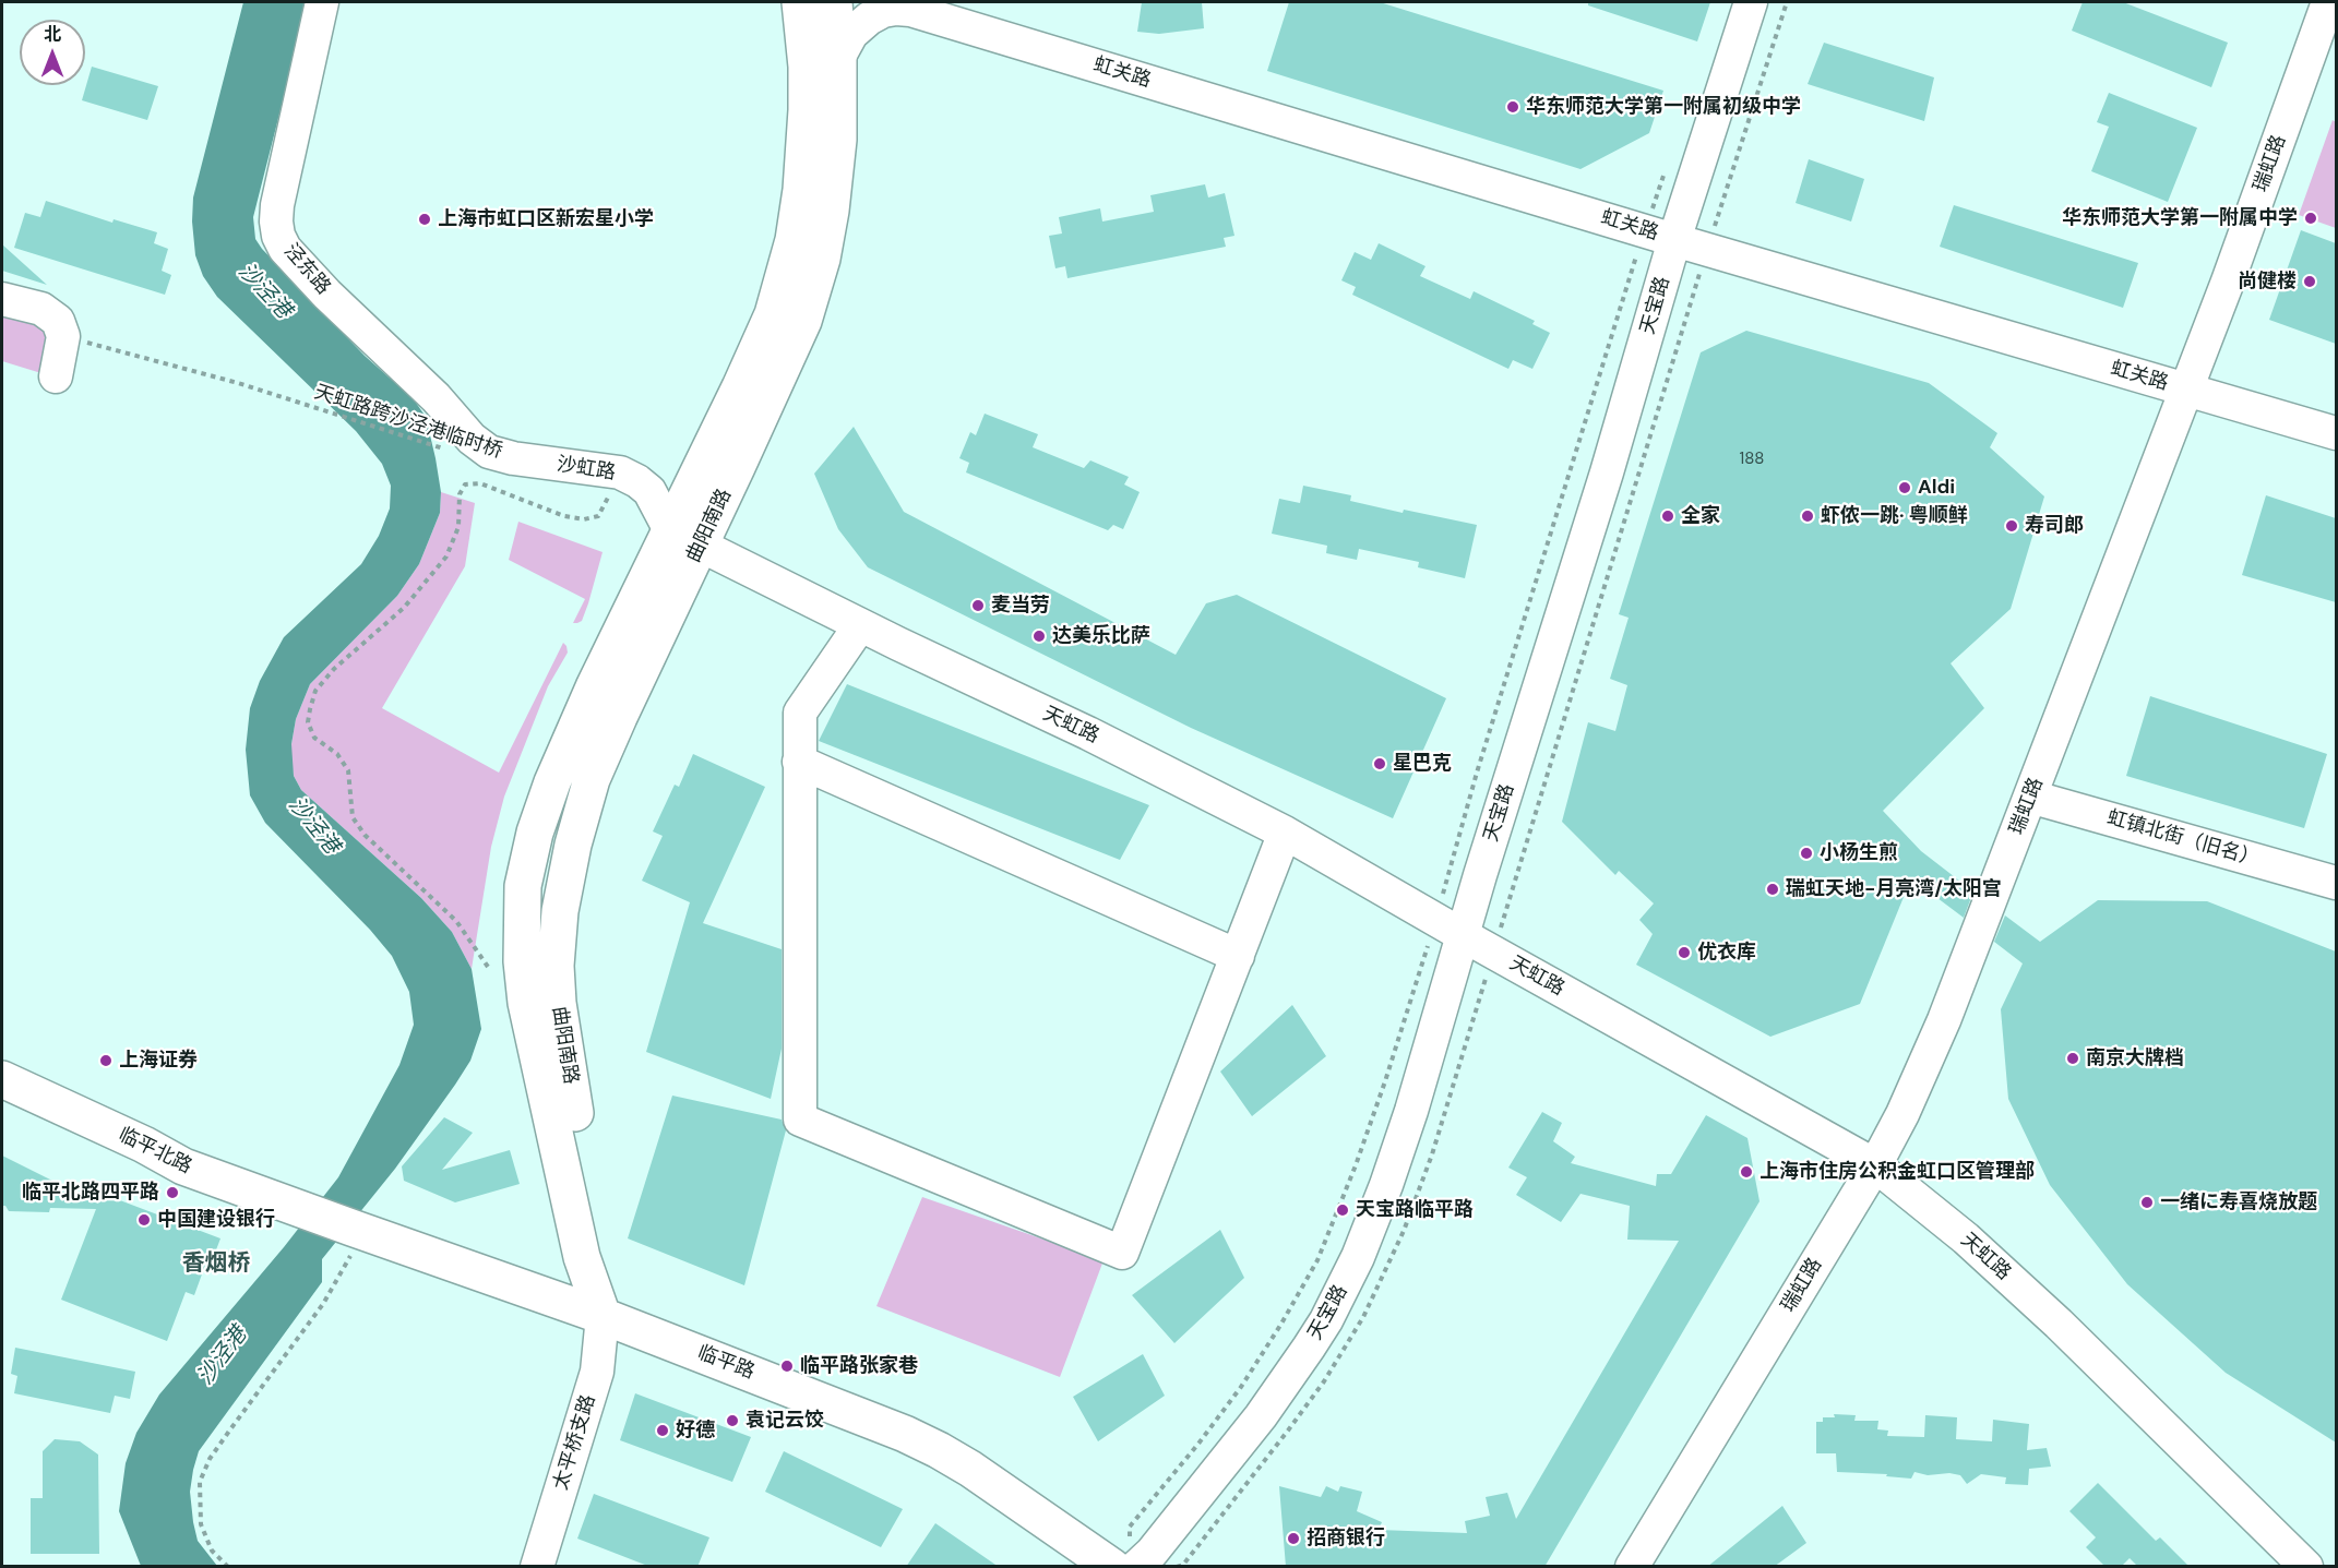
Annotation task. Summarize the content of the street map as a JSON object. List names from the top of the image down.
{
  "streets": {
    "main road": ["曲阳南路", "临平北路", "临平路"],
    "street": [
      "虹关路",
      "瑞虹路",
      "泾东路",
      "天宝路",
      "沙虹路",
      "天虹路",
      "虹镇北街（旧名）",
      "太平桥支路"
    ],
    "path": ["天虹路跨沙泾港临时桥"]
  },
  "crossings": [
    ["虹关路", "瑞虹路"],
    ["虹关路", "天宝路"],
    ["虹关路", "曲阳南路"],
    ["瑞虹路", "天虹路"],
    ["瑞虹路", "虹镇北街（旧名）"],
    ["泾东路", "沙虹路"],
    ["天宝路", "天虹路"],
    ["沙虹路", "曲阳南路"],
    ["沙虹路", "天虹路"],
    ["曲阳南路", "天虹路"],
    ["曲阳南路", "临平路"],
    ["曲阳南路", "太平桥支路"],
    ["临平北路", "临平路"],
    ["临平路", "太平桥支路"]
  ],
  "districts": ["香烟桥"],
  "water": ["沙泾港"],
  "places": [
    "华东师范大学第一附属初级中学",
    "华东师范大学第一附属中学",
    "上海市虹口区新宏星小学",
    "尚健楼",
    "Aldi",
    "全家",
    "虾侬一跳· 粤顺鲜",
    "寿司郎",
    "麦当劳",
    "达美乐比萨",
    "星巴克",
    "小杨生煎",
    "瑞虹天地-月亮湾/太阳宫",
    "优衣库",
    "南京大牌档",
    "上海证券",
    "上海市住房公积金虹口区管理部",
    "临平北路四平路",
    "一绪に寿喜烧放题",
    "天宝路临平路",
    "中国建设银行",
    "临平路张家巷",
    "袁记云饺",
    "好德",
    "招商银行"
  ],
  "house_numbers": ["188"],
  "north": "top"
}
